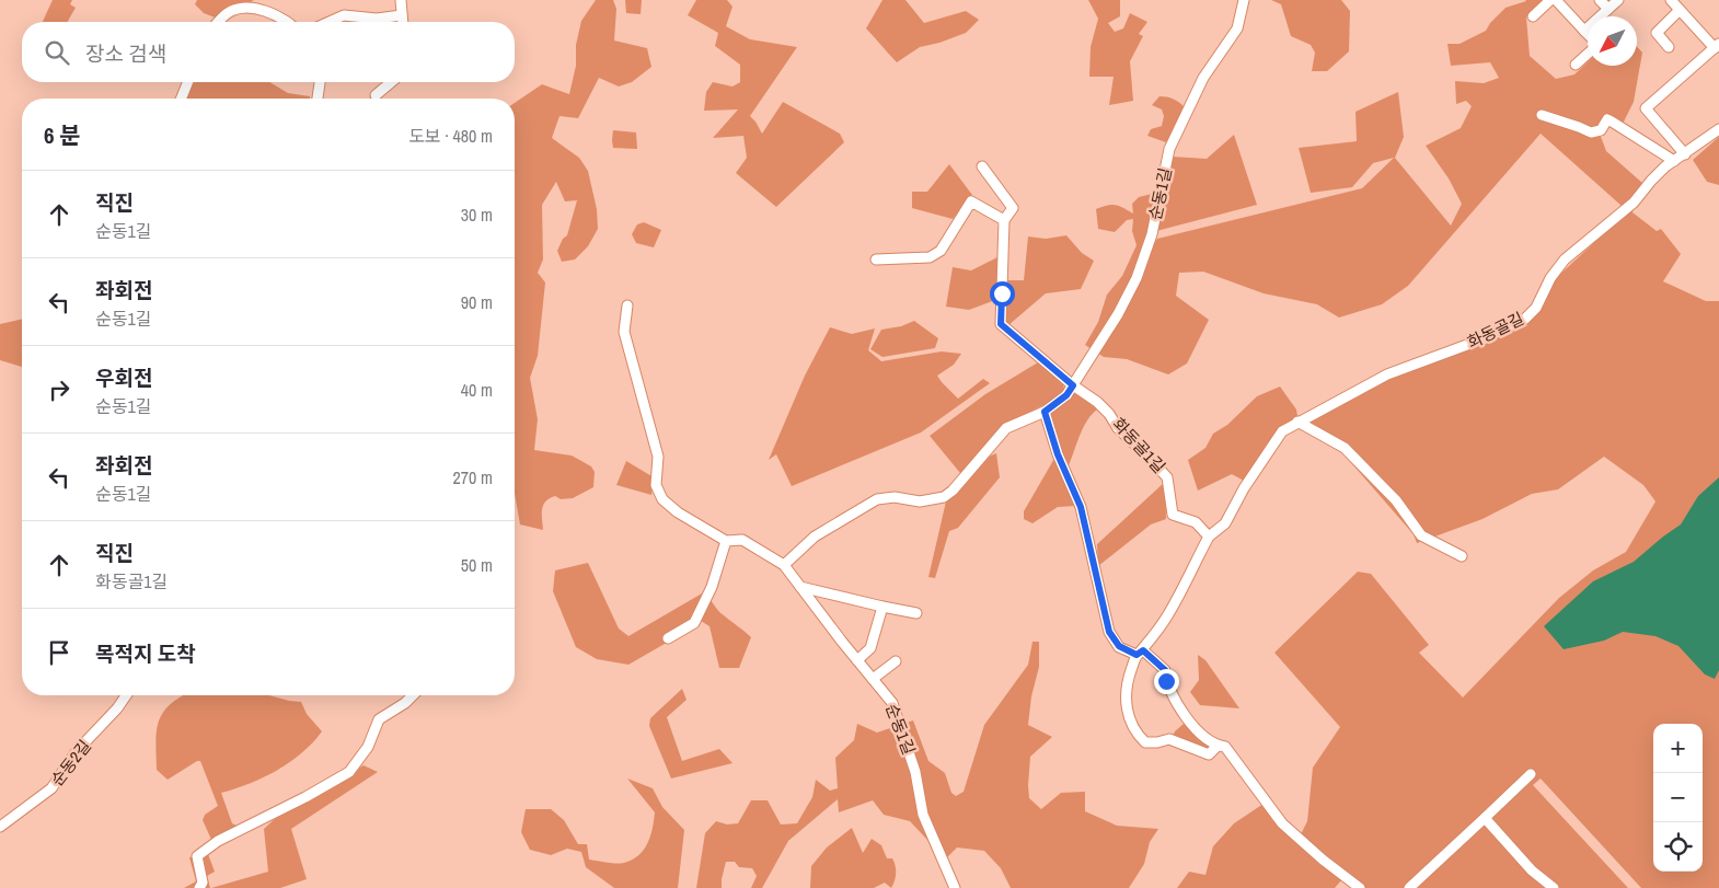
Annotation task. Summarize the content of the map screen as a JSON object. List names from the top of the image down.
{
  "streets": {
    "street": [
      "순동1길",
      "화동골길",
      "화동골1길",
      "순동2길"
    ]
  },
  "crossings": [
    ["순동1길", "화동골1길"],
    ["화동골길", "화동골1길"]
  ],
  "north": "bottom left",
  "page": {
    "search": "장소 검색",
    "heading": ["6 분", "도보 · 480 m"],
    "list": [
      ["직진", "순동1길", "30 m"],
      ["좌회전", "순동1길", "90 m"],
      ["우회전", "순동1길", "40 m"],
      ["좌회전", "순동1길", "270 m"],
      ["직진", "화동골1길", "50 m"],
      "목적지 도착"
    ],
    "map_buttons": ["+", "−"]
  }
}
